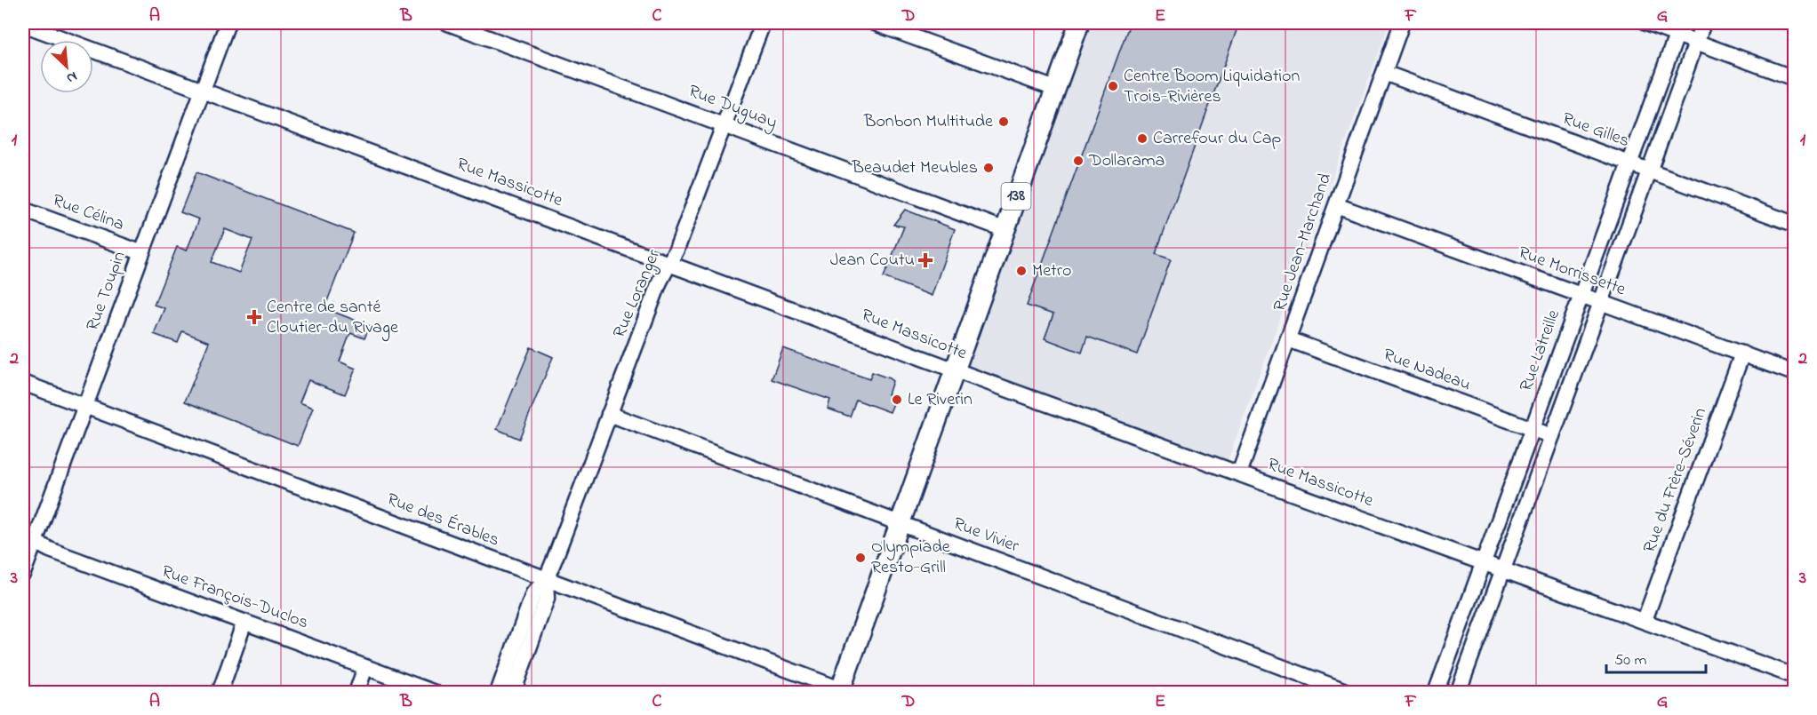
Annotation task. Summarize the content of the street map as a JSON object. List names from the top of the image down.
{
  "streets": {
    "main road": ["138"],
    "street": [
      "Rue Duguay",
      "Rue Gilles",
      "Rue Massicotte",
      "Rue Célina",
      "Rue Jean-Marchand",
      "Rue Morrissette",
      "Rue Toupin",
      "Rue Loranger",
      "Rue Latreille",
      "Rue Nadeau",
      "Rue du Frère-Séverin",
      "Rue des Érables",
      "Rue Vivier",
      "Rue François-Duclos"
    ]
  },
  "crossings": [
    ["Rue Duguay", "138"],
    ["Rue Duguay", "Rue Loranger"],
    ["Rue Gilles", "Rue Jean-Marchand"],
    ["Rue Gilles", "Rue Latreille"],
    ["Rue Massicotte", "138"],
    ["Rue Massicotte", "Rue Jean-Marchand"],
    ["Rue Massicotte", "Rue Toupin"],
    ["Rue Massicotte", "Rue Loranger"],
    ["Rue Massicotte", "Rue Latreille"],
    ["Rue Massicotte", "Rue du Frère-Séverin"],
    ["138", "Rue des Érables"],
    ["138", "Rue Vivier"],
    ["Rue Célina", "Rue Toupin"],
    ["Rue Jean-Marchand", "Rue Morrissette"],
    ["Rue Jean-Marchand", "Rue Nadeau"],
    ["Rue Morrissette", "Rue Latreille"],
    ["Rue Morrissette", "Rue du Frère-Séverin"],
    ["Rue Toupin", "Rue des Érables"],
    ["Rue Toupin", "Rue François-Duclos"],
    ["Rue Loranger", "Rue des Érables"],
    ["Rue Loranger", "Rue Vivier"],
    ["Rue Latreille", "Rue Nadeau"]
  ],
  "places": {
    "other": [
      "Centre Boom Liquidation Trois-Rivières",
      "Bonbon Multitude",
      "Carrefour du Cap",
      "Dollarama",
      "Beaudet Meubles",
      "Metro",
      "Le Riverin",
      "Olympiade Resto-Grill"
    ],
    "health": ["Jean Coutu", "Centre de santé Cloutier-du Rivage"]
  },
  "scale_bar": "50 m",
  "north": "bottom right",
  "grid": {
    "columns": [
      "A",
      "B",
      "C",
      "D",
      "E",
      "F",
      "G"
    ],
    "rows": ["1", "2", "3"]
  }
}
